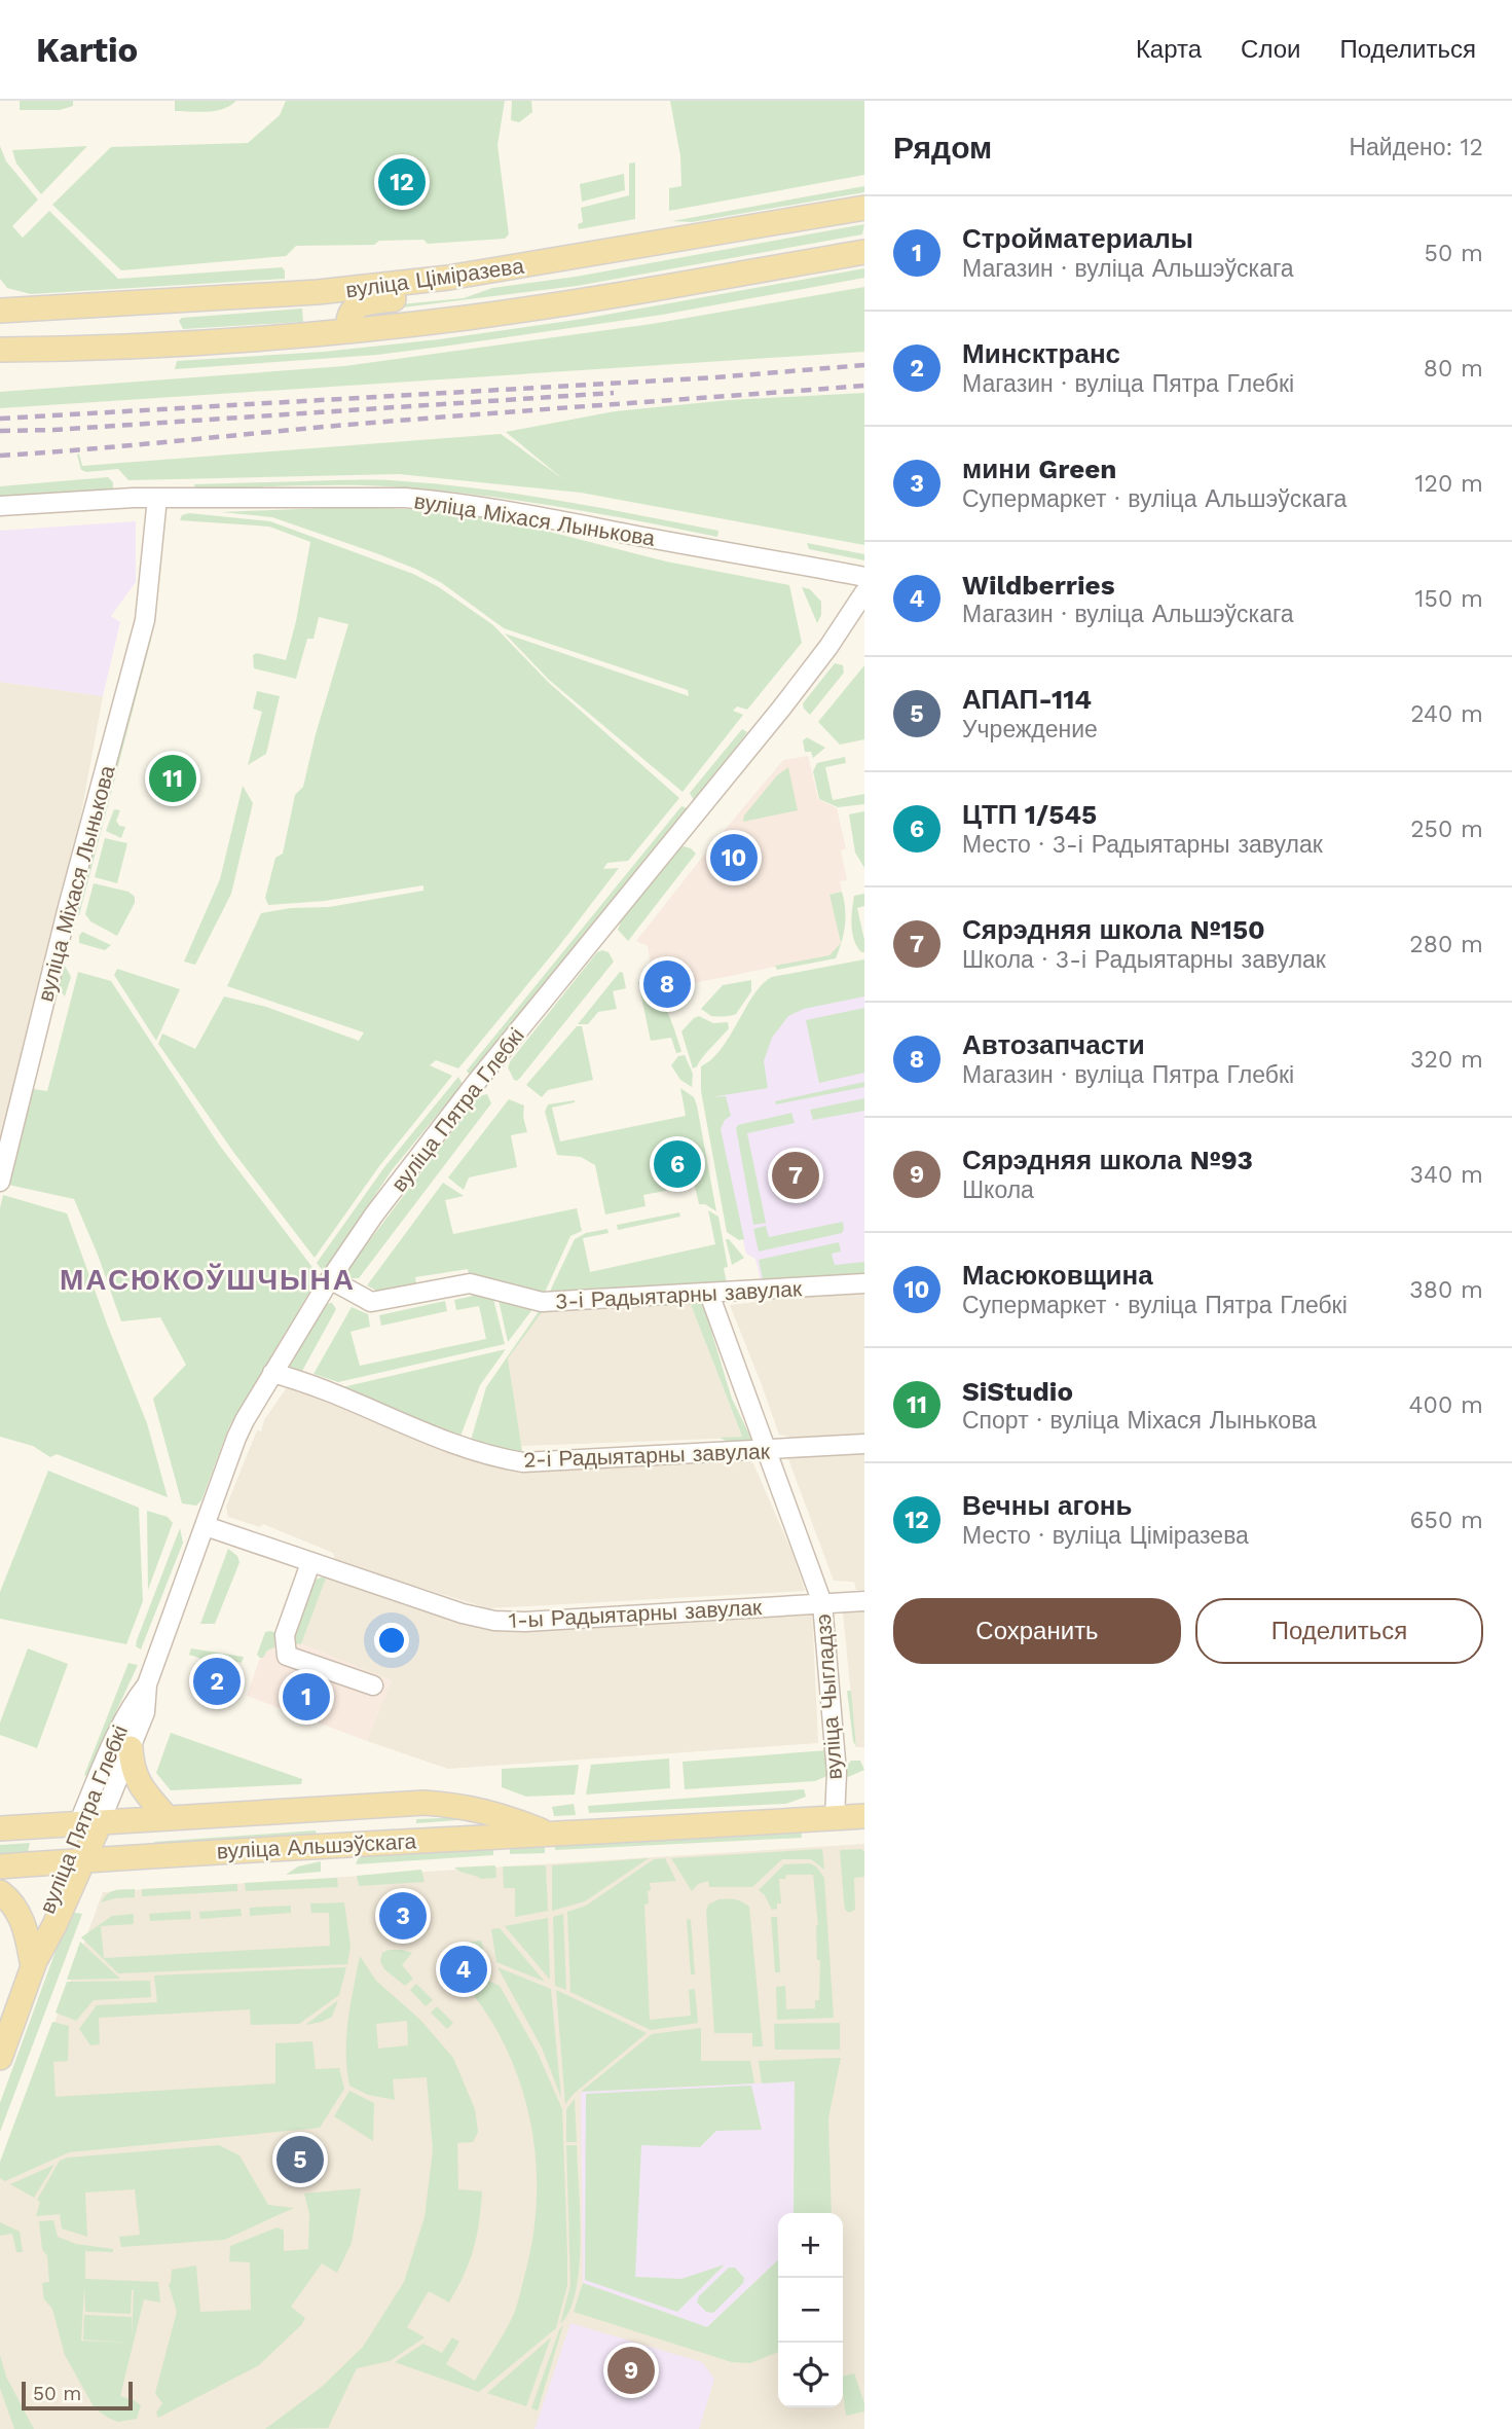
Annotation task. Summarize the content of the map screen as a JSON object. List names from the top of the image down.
{
  "streets": {
    "main road": ["вуліца Ціміразева", "вуліца Пятра Глебкі", "вуліца Альшэўскага"],
    "street": [
      "вуліца Міхася Лынькова",
      "3-і Радыятарны завулак",
      "2-і Радыятарны завулак",
      "1-ы Радыятарны завулак",
      "вуліца Чыгладзэ"
    ]
  },
  "crossings": [
    ["вуліца Пятра Глебкі", "3-і Радыятарны завулак"],
    ["вуліца Пятра Глебкі", "2-і Радыятарны завулак"],
    ["вуліца Пятра Глебкі", "1-ы Радыятарны завулак"],
    ["вуліца Пятра Глебкі", "вуліца Альшэўскага"],
    ["3-і Радыятарны завулак", "вуліца Чыгладзэ"],
    ["2-і Радыятарны завулак", "вуліца Чыгладзэ"],
    ["1-ы Радыятарны завулак", "вуліца Чыгладзэ"],
    ["вуліца Чыгладзэ", "вуліца Альшэўскага"]
  ],
  "districts": ["МАСЮКОЎШЧЫНА"],
  "scale_bar": "50 m",
  "page": {
    "header": "Kartio",
    "nav": ["Карта", "Слои", "Поделиться"],
    "heading": ["Рядом", "Найдено: 12"],
    "pins": [
      "12",
      "11",
      "10",
      "8",
      "6",
      "7",
      "2",
      "1",
      "3",
      "4",
      "5",
      "9"
    ],
    "list": [
      {
        "mark": "1",
        "name": "Стройматериалы",
        "note": "Магазин · вуліца Альшэўскага",
        "value": "50 m"
      },
      {
        "mark": "2",
        "name": "Минсктранс",
        "note": "Магазин · вуліца Пятра Глебкі",
        "value": "80 m"
      },
      {
        "mark": "3",
        "name": "мини Green",
        "note": "Супермаркет · вуліца Альшэўскага",
        "value": "120 m"
      },
      {
        "mark": "4",
        "name": "Wildberries",
        "note": "Магазин · вуліца Альшэўскага",
        "value": "150 m"
      },
      {
        "mark": "5",
        "name": "АПАП-114",
        "note": "Учреждение",
        "value": "240 m"
      },
      {
        "mark": "6",
        "name": "ЦТП 1/545",
        "note": "Место · 3-і Радыятарны завулак",
        "value": "250 m"
      },
      {
        "mark": "7",
        "name": "Сярэдняя школа №150",
        "note": "Школа · 3-і Радыятарны завулак",
        "value": "280 m"
      },
      {
        "mark": "8",
        "name": "Автозапчасти",
        "note": "Магазин · вуліца Пятра Глебкі",
        "value": "320 m"
      },
      {
        "mark": "9",
        "name": "Сярэдняя школа №93",
        "note": "Школа",
        "value": "340 m"
      },
      {
        "mark": "10",
        "name": "Масюковщина",
        "note": "Супермаркет · вуліца Пятра Глебкі",
        "value": "380 m"
      },
      {
        "mark": "11",
        "name": "SiStudio",
        "note": "Спорт · вуліца Міхася Лынькова",
        "value": "400 m"
      },
      {
        "mark": "12",
        "name": "Вечны агонь",
        "note": "Место · вуліца Ціміразева",
        "value": "650 m"
      }
    ],
    "buttons": ["Сохранить", "Поделиться"],
    "map_buttons": ["+", "−"],
    "scale": "50 m"
  }
}
